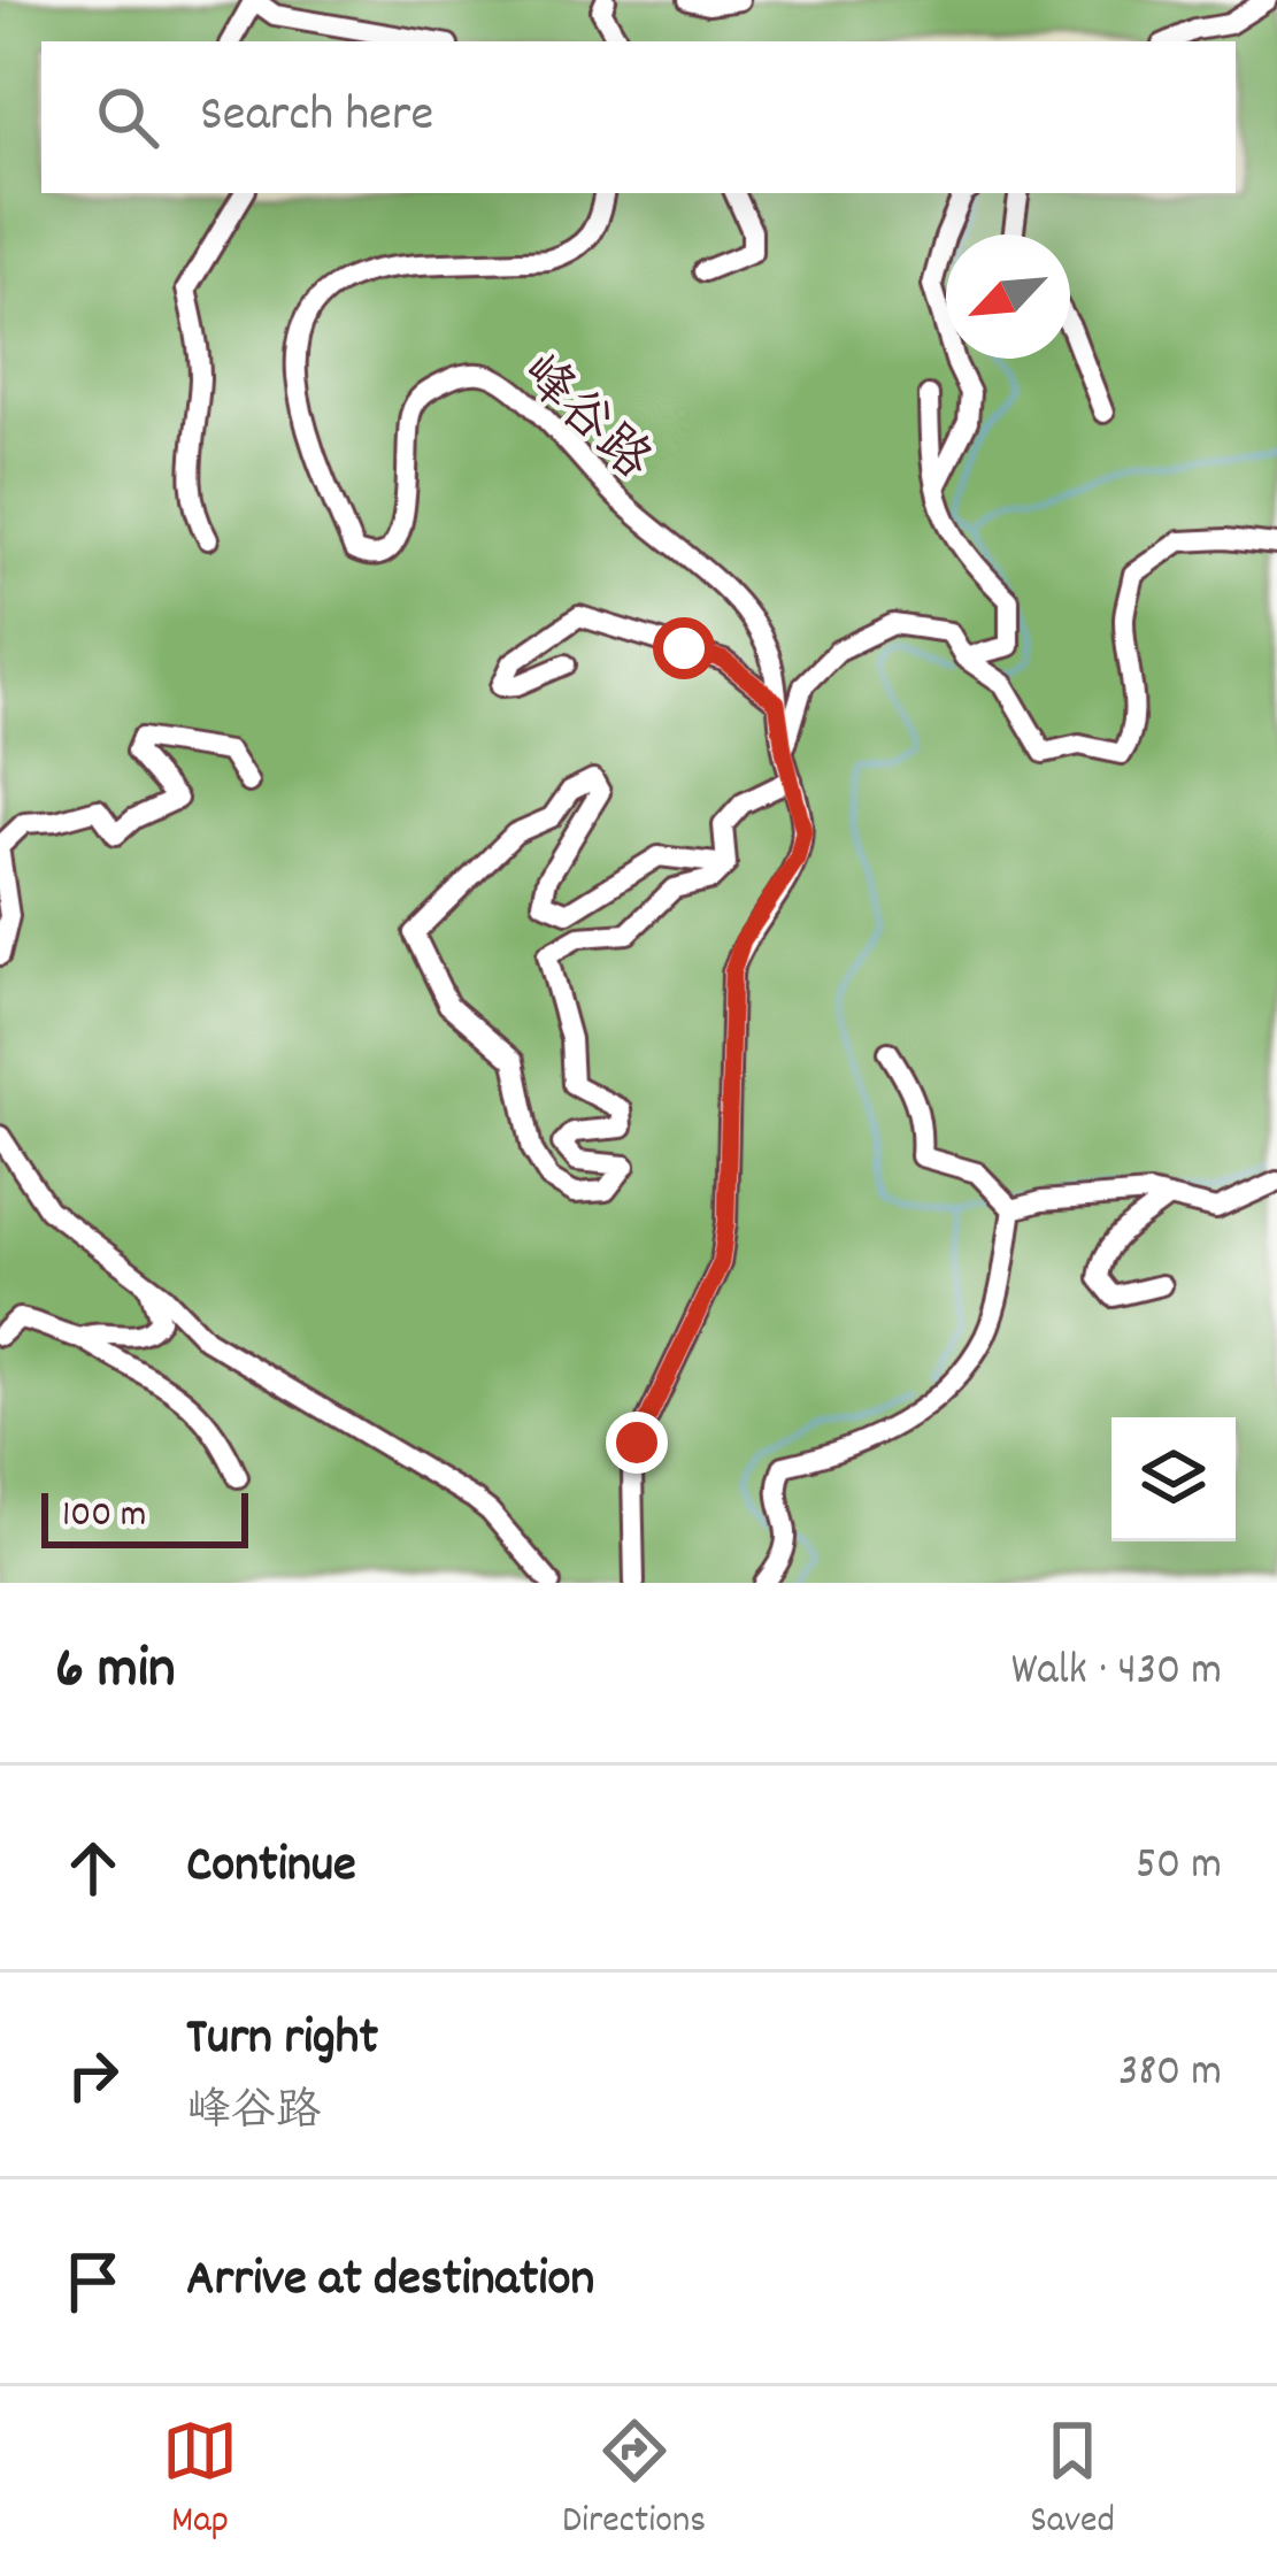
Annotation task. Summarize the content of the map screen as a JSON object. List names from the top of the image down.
{
  "streets": {
    "street": ["峰谷路"]
  },
  "scale_bar": "100 m",
  "north": "bottom left",
  "page": {
    "search": "Search here",
    "scale": "100 m",
    "heading": ["6 min", "Walk · 430 m"],
    "list": [
      ["Continue", "50 m"],
      ["Turn right", "峰谷路", "380 m"],
      "Arrive at destination"
    ],
    "nav": ["Map", "Directions", "Saved"]
  }
}
